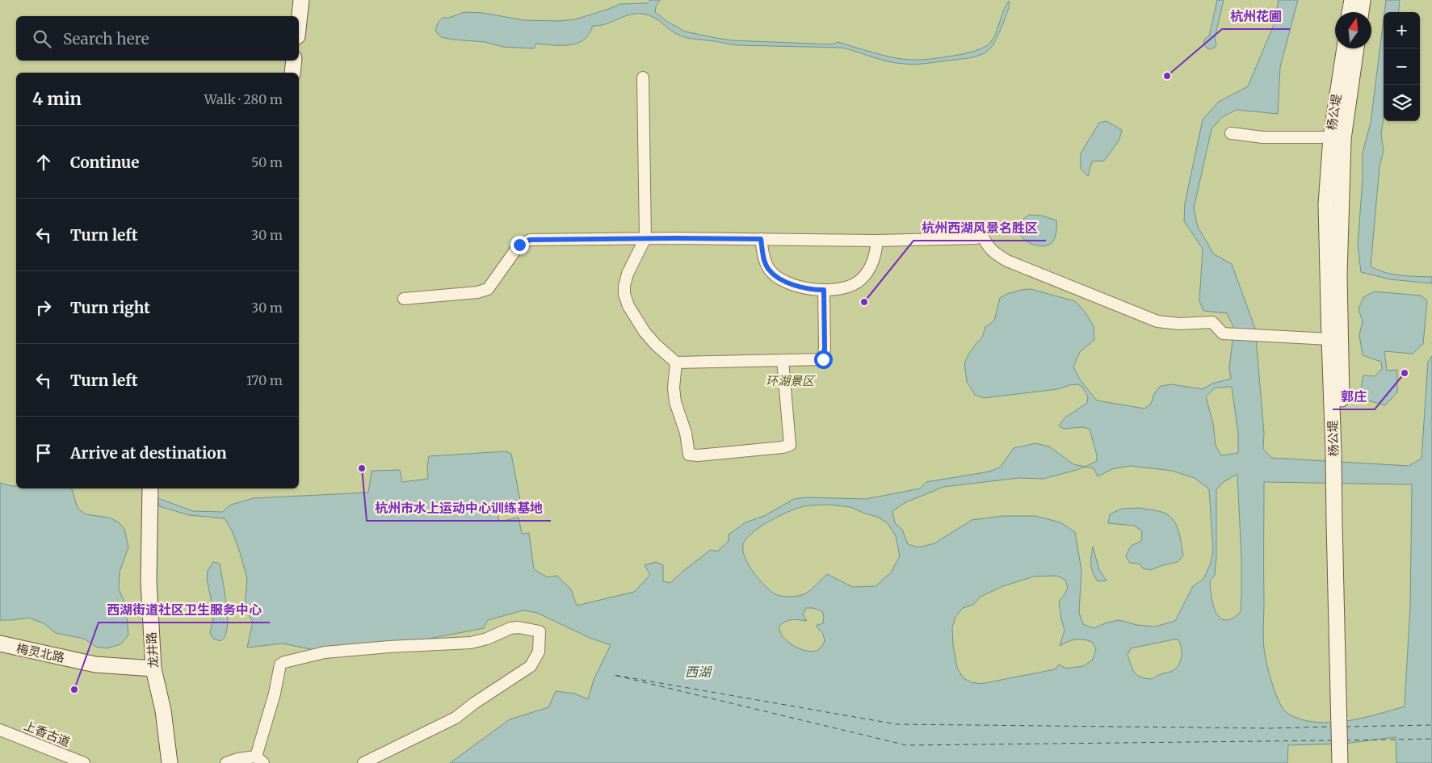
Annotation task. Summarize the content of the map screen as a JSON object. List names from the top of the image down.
{
  "streets": {
    "main road": ["杨公堤", "龙井路", "梅灵北路"],
    "street": ["上香古道"]
  },
  "crossings": [
    ["龙井路", "梅灵北路"]
  ],
  "water": ["西湖"],
  "parks": ["环湖景区"],
  "places": [
    "杭州花圃",
    "杭州西湖风景名胜区",
    "郭庄",
    "杭州市水上运动中心训练基地",
    "西湖街道社区卫生服务中心"
  ],
  "north": "top",
  "page": {
    "map_buttons": ["+", "−"],
    "search": "Search here",
    "heading": ["4 min", "Walk · 280 m"],
    "list": [
      ["Continue", "50 m"],
      ["Turn left", "30 m"],
      ["Turn right", "30 m"],
      ["Turn left", "170 m"],
      "Arrive at destination"
    ]
  }
}
